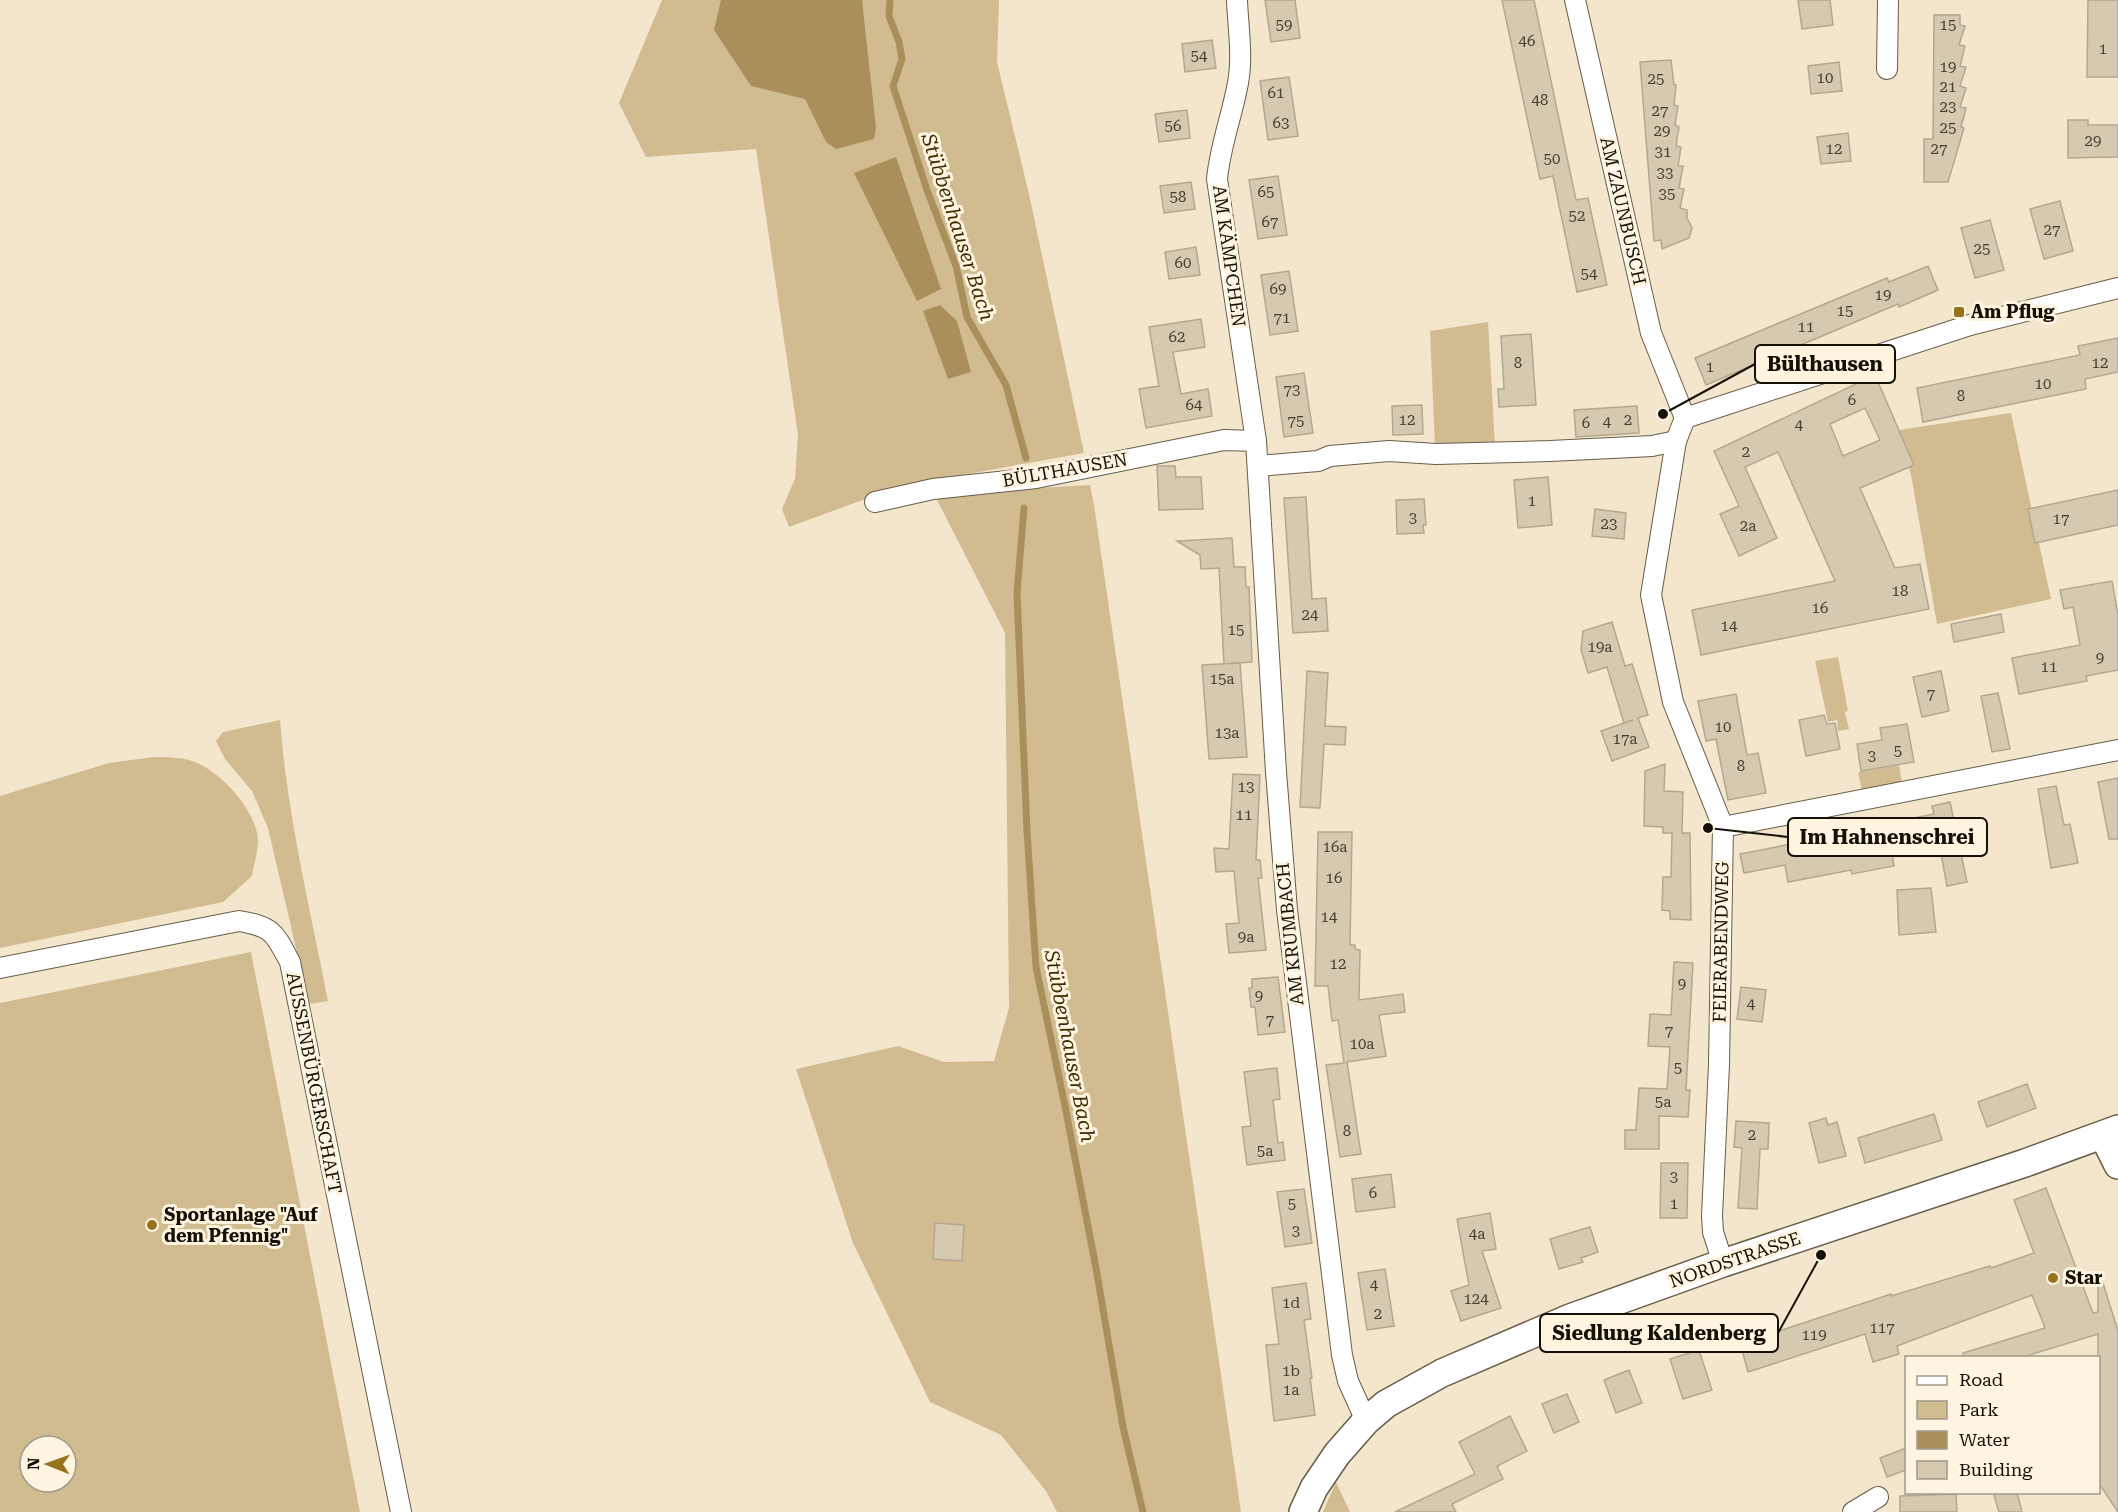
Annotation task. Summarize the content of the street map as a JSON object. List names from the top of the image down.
{
  "streets": {
    "main road": ["NORDSTRASSE"],
    "street": [
      "AM ZAUNBUSCH",
      "AM KÄMPCHEN",
      "BÜLTHAUSEN",
      "AM KRUMBACH",
      "FEIERABENDWEG",
      "AUSSENBÜRGERSCHAFT"
    ]
  },
  "crossings": [
    ["AM ZAUNBUSCH", "FEIERABENDWEG"],
    ["AM KÄMPCHEN", "BÜLTHAUSEN"],
    ["AM KÄMPCHEN", "AM KRUMBACH"],
    ["BÜLTHAUSEN", "AM KRUMBACH"],
    ["AM KRUMBACH", "NORDSTRASSE"],
    ["FEIERABENDWEG", "NORDSTRASSE"]
  ],
  "water": ["Stübbenhauser Bach"],
  "places": {
    "transit": ["Am Pflug"],
    "other": [
      "Bülthausen",
      "Im Hahnenschrei",
      "Sportanlage \"Auf dem Pfennig\"",
      "Siedlung Kaldenberg",
      "Star"
    ]
  },
  "house_numbers": [
    "59",
    "15",
    "46",
    "1",
    "54",
    "19",
    "10",
    "25",
    "21",
    "61",
    "48",
    "23",
    "27",
    "63",
    "56",
    "25",
    "29",
    "29",
    "12",
    "27",
    "31",
    "50",
    "33",
    "65",
    "35",
    "58",
    "52",
    "67",
    "27",
    "25",
    "60",
    "54",
    "69",
    "19",
    "15",
    "71",
    "11",
    "62",
    "8",
    "12",
    "1",
    "10",
    "73",
    "8",
    "6",
    "64",
    "12",
    "2",
    "75",
    "4",
    "6",
    "4",
    "2",
    "1",
    "3",
    "17",
    "23",
    "2a",
    "18",
    "16",
    "24",
    "14",
    "15",
    "19a",
    "9",
    "11",
    "15a",
    "7",
    "10",
    "13a",
    "17a",
    "5",
    "3",
    "8",
    "13",
    "11",
    "16a",
    "16",
    "14",
    "9a",
    "12",
    "9",
    "9",
    "4",
    "7",
    "7",
    "10a",
    "5",
    "5a",
    "8",
    "2",
    "5a",
    "3",
    "6",
    "5",
    "1",
    "3",
    "4a",
    "4",
    "124",
    "1d",
    "2",
    "117",
    "119",
    "1b",
    "1a"
  ],
  "legend": [
    "Road",
    "Park",
    "Water",
    "Building"
  ],
  "north": "left"
}
